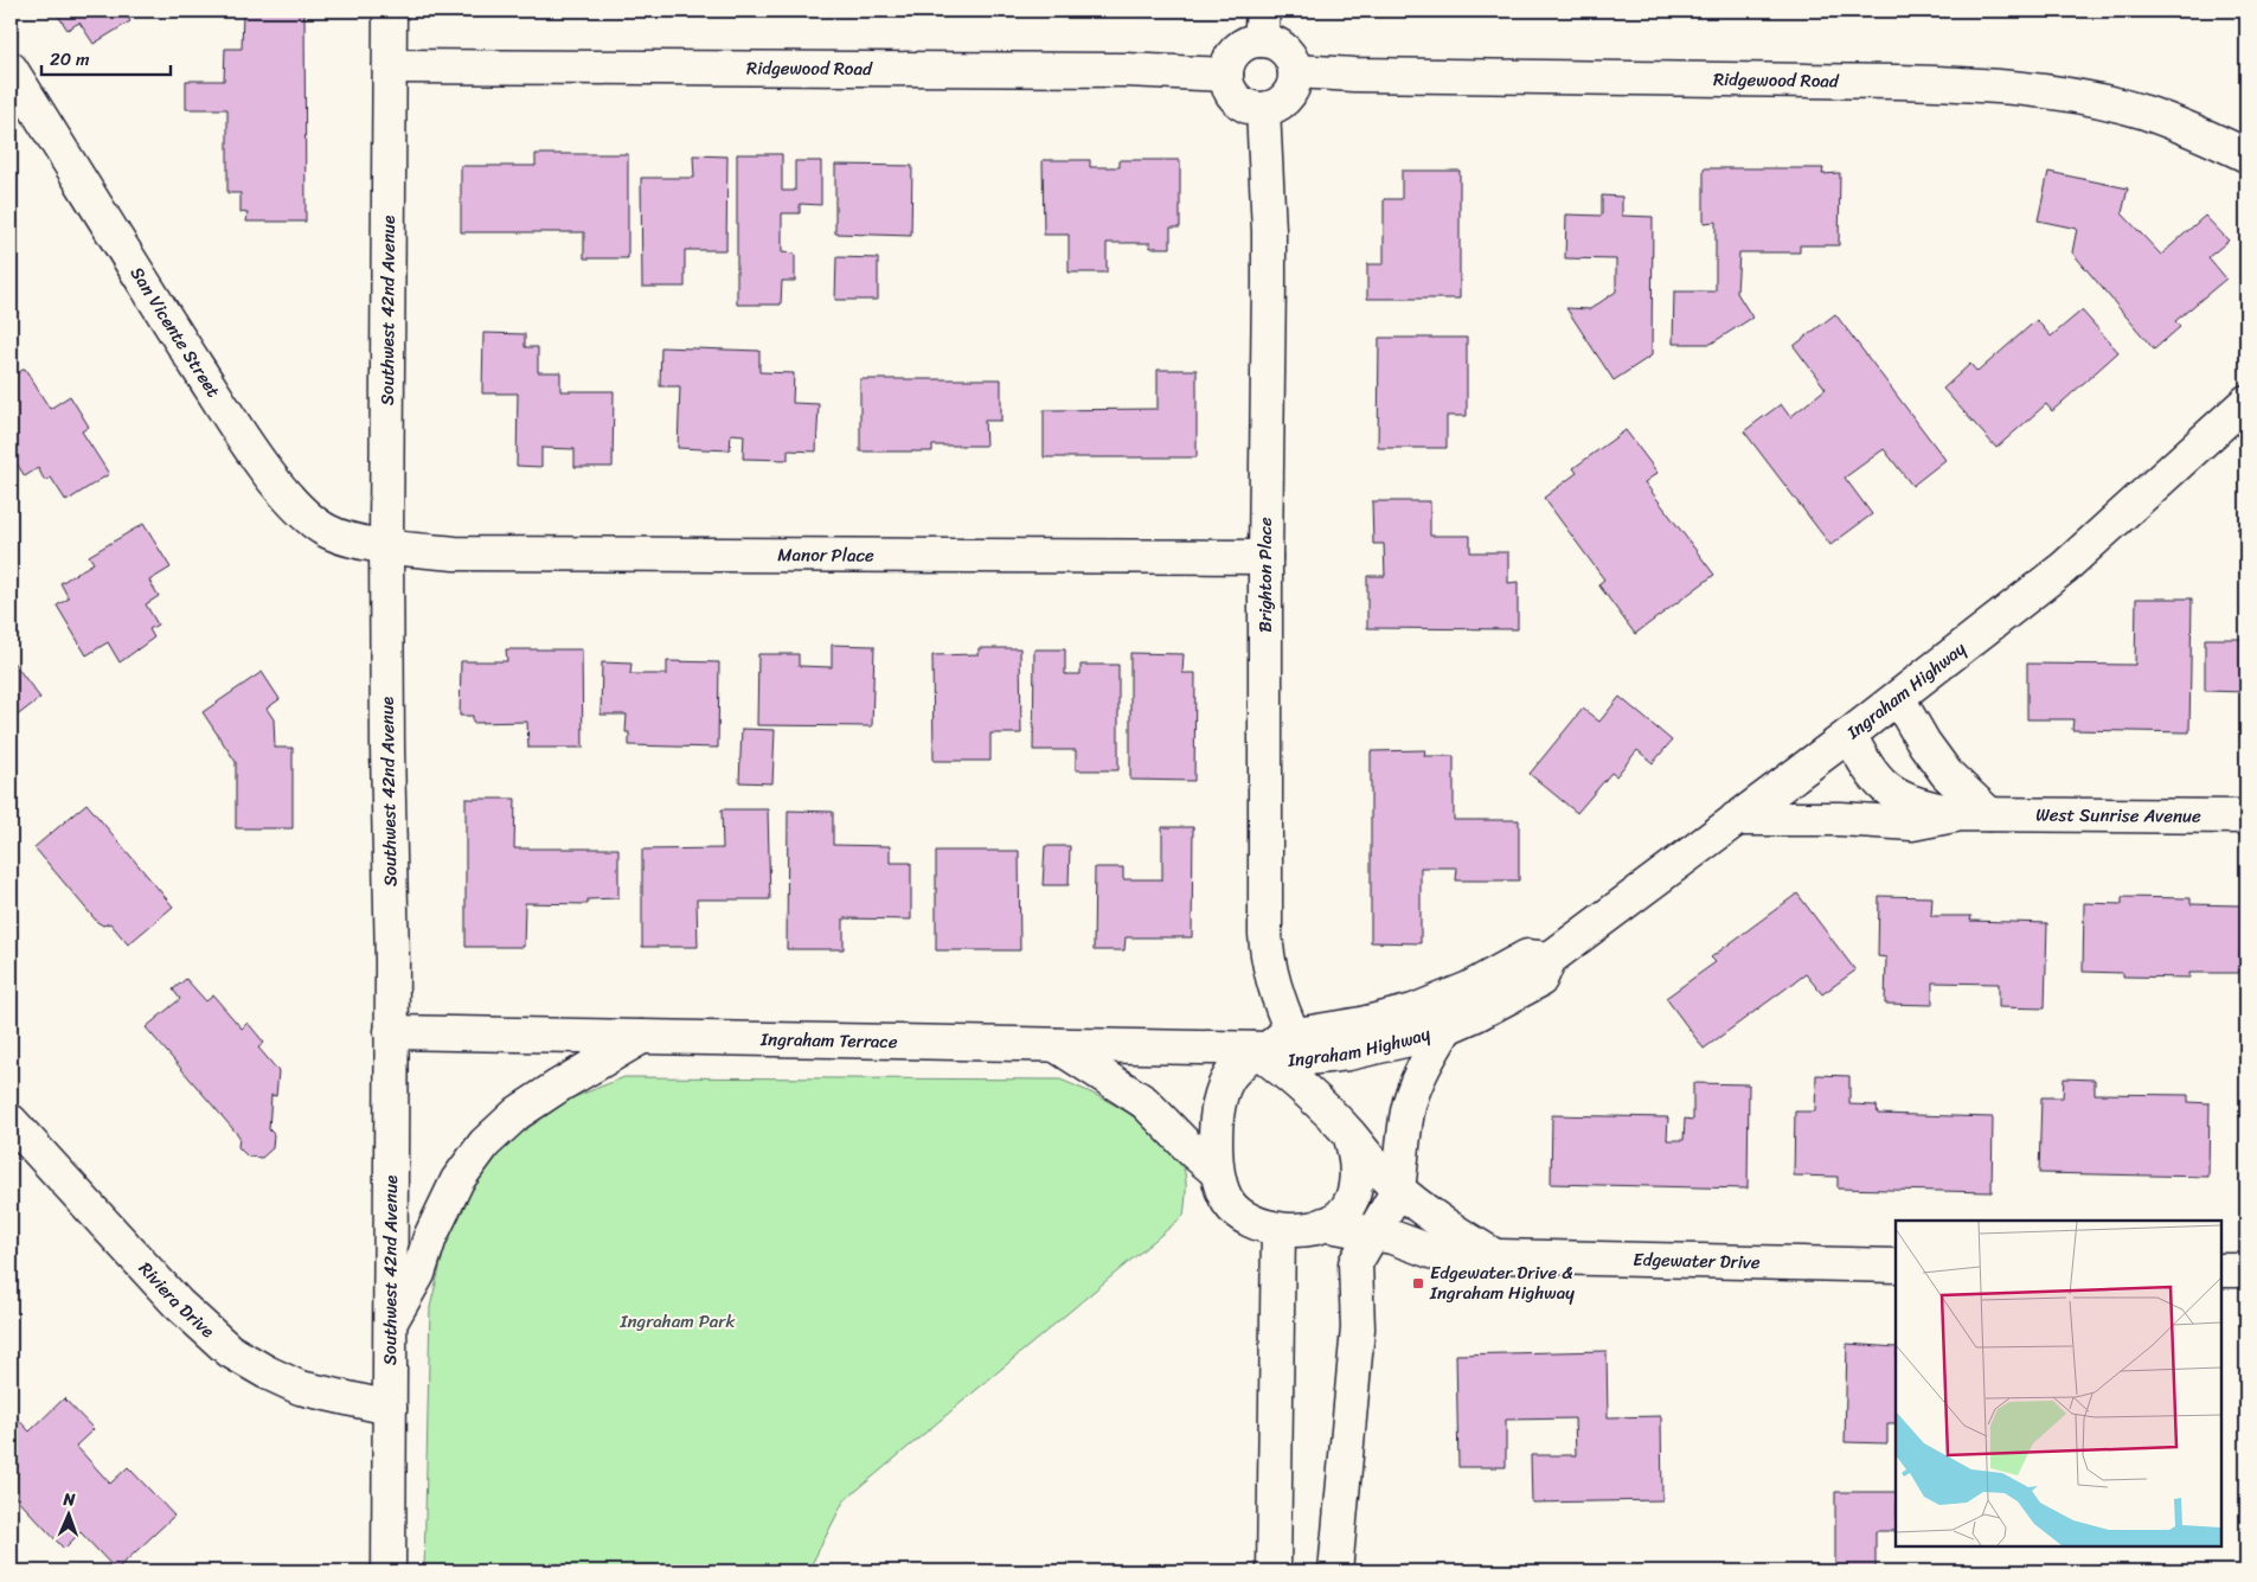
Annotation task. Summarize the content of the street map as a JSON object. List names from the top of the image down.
{
  "streets": {
    "street": [
      "Ridgewood Road",
      "Southwest 42nd Avenue",
      "San Vicente Street",
      "Manor Place",
      "Brighton Place",
      "Ingraham Highway",
      "West Sunrise Avenue",
      "Ingraham Terrace",
      "Edgewater Drive",
      "Riviera Drive"
    ]
  },
  "crossings": [
    ["Ridgewood Road", "Southwest 42nd Avenue"],
    ["Ridgewood Road", "Brighton Place"],
    ["Southwest 42nd Avenue", "San Vicente Street"],
    ["Southwest 42nd Avenue", "Manor Place"],
    ["Southwest 42nd Avenue", "Ingraham Terrace"],
    ["Southwest 42nd Avenue", "Riviera Drive"],
    ["San Vicente Street", "Manor Place"],
    ["Manor Place", "Brighton Place"],
    ["Brighton Place", "Ingraham Highway"],
    ["Brighton Place", "Ingraham Terrace"],
    ["Brighton Place", "Edgewater Drive"],
    ["Ingraham Highway", "West Sunrise Avenue"],
    ["Ingraham Highway", "Ingraham Terrace"],
    ["Ingraham Highway", "Edgewater Drive"],
    ["Ingraham Terrace", "Edgewater Drive"]
  ],
  "parks": ["Ingraham Park"],
  "places": {
    "transit": ["Edgewater Drive & Ingraham Highway"]
  },
  "scale_bar": "20 m",
  "north": "top"
}
